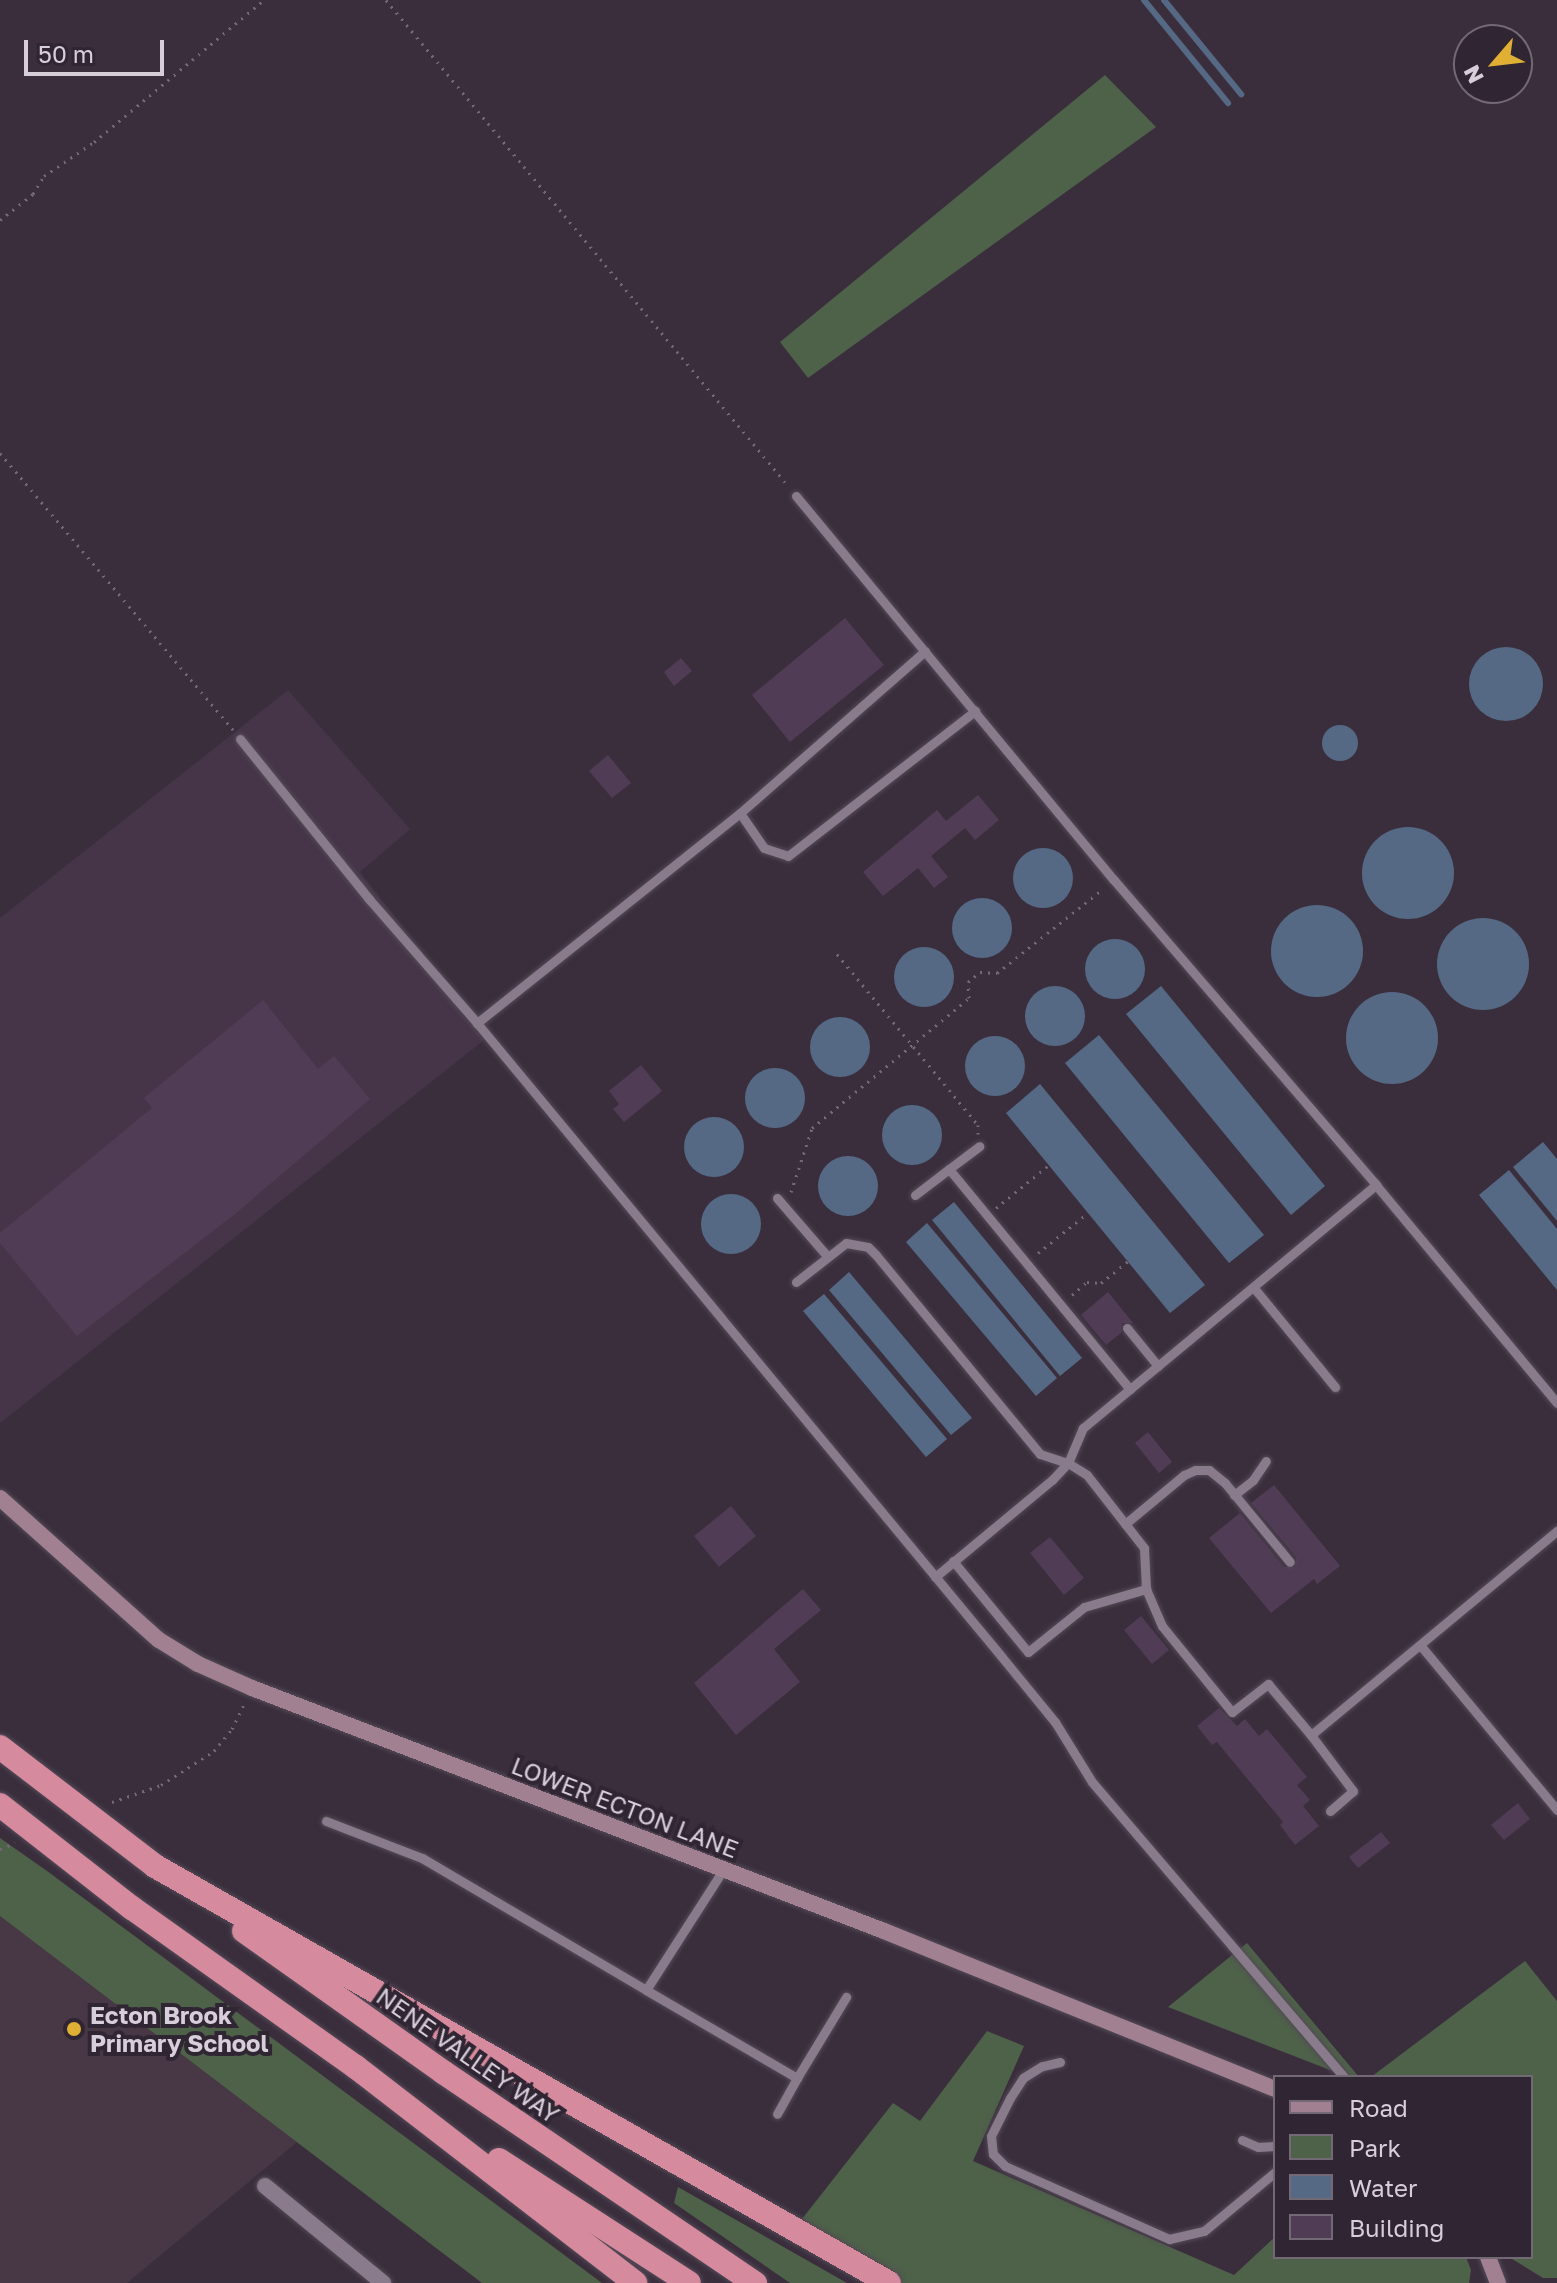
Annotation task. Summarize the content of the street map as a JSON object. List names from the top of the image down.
{
  "streets": {
    "highway": ["NENE VALLEY WAY"],
    "street": ["LOWER ECTON LANE"]
  },
  "places": ["Ecton Brook Primary School"],
  "legend": [
    "Road",
    "Park",
    "Water",
    "Building"
  ],
  "scale_bar": "50 m",
  "north": "bottom left"
}
